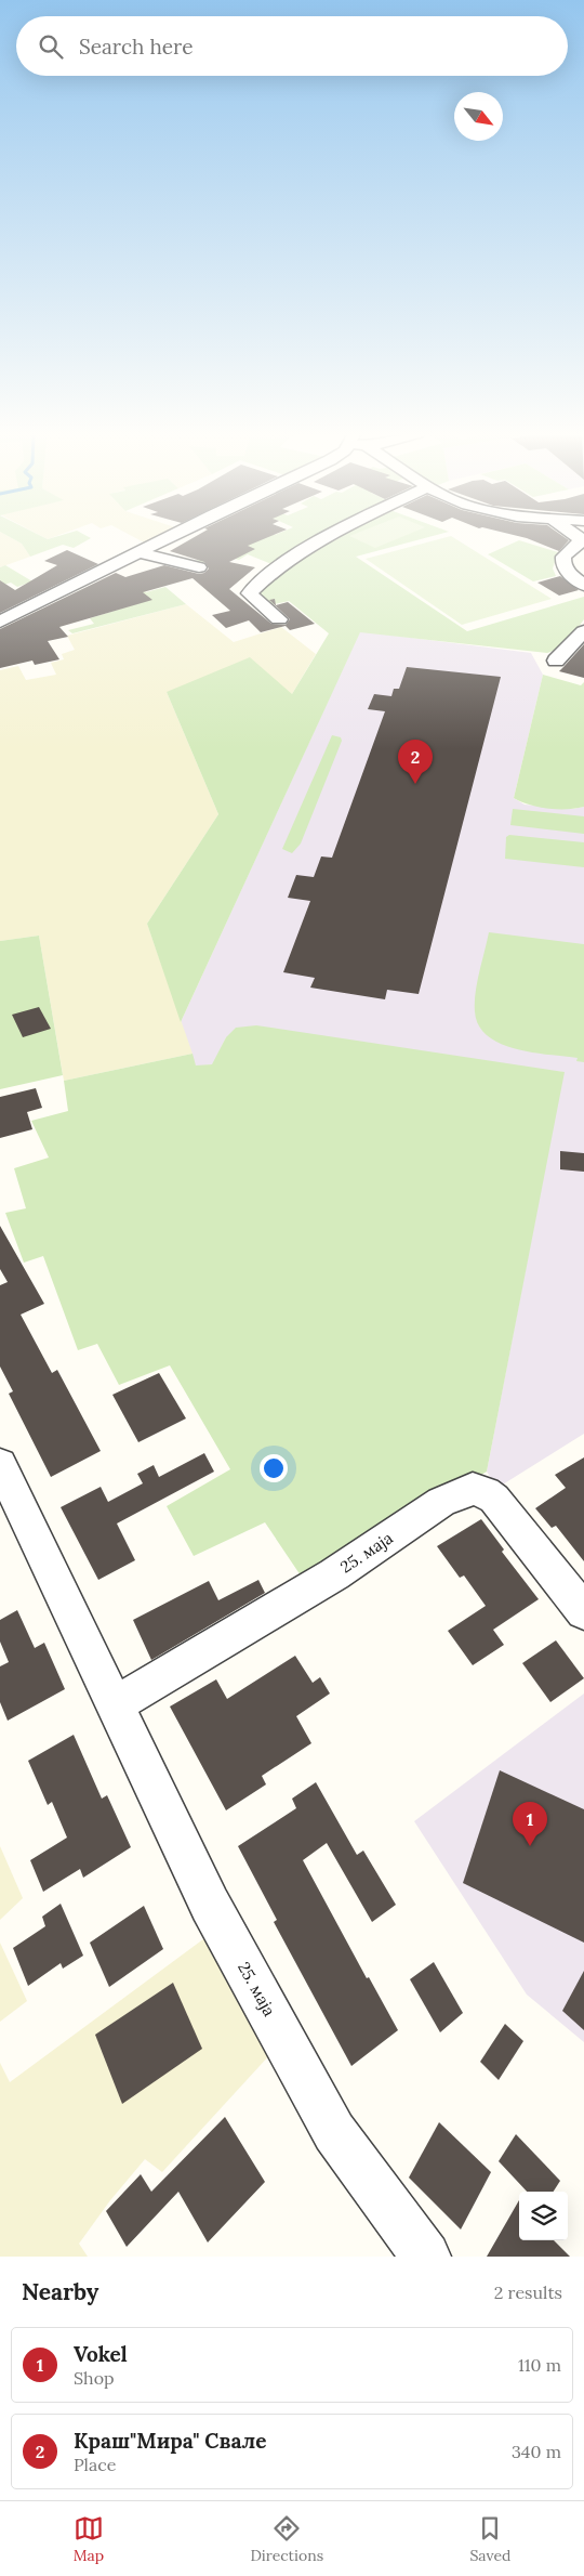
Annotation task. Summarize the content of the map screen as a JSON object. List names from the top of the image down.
{
  "streets": {
    "street": ["25. маја"]
  },
  "north": "bottom right",
  "page": {
    "search": "Search here",
    "pins": ["2", "1"],
    "heading": ["Nearby", "2 results"],
    "list": [
      {
        "mark": "1",
        "name": "Vokel",
        "note": "Shop",
        "value": "110 m"
      },
      {
        "mark": "2",
        "name": "Краш\"Мира\" Свале",
        "note": "Place",
        "value": "340 m"
      }
    ],
    "nav": ["Map", "Directions", "Saved"]
  }
}
